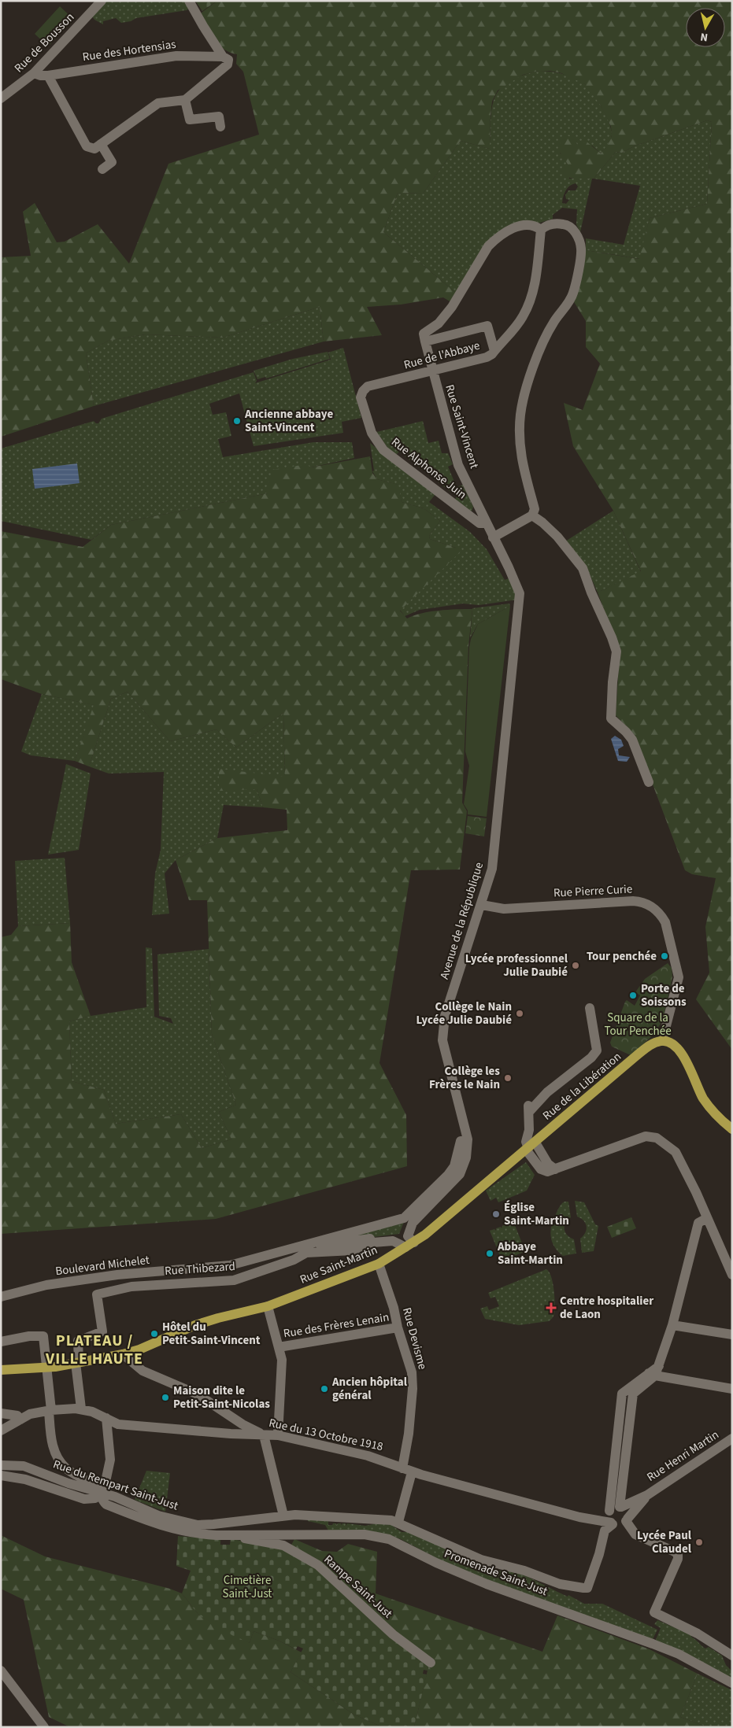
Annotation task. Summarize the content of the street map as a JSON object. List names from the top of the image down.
{
  "streets": {
    "main road": ["Rue de la Libération", "Rue Saint-Martin"],
    "street": [
      "Rue de Bousson",
      "Rue des Hortensias",
      "Rue de l'Abbaye",
      "Rue Saint-Vincent",
      "Rue Alphonse Juin",
      "Rue Pierre Curie",
      "Avenue de la République",
      "Boulevard Michelet",
      "Rue Thibezard",
      "Rue des Frères Lenain",
      "Rue Devisme",
      "Rue du 13 Octobre 1918",
      "Rue Henri Martin",
      "Rue du Rempart Saint-Just",
      "Promenade Saint-Just",
      "Rampe Saint-Just"
    ]
  },
  "crossings": [
    ["Rue de Bousson", "Rue des Hortensias"],
    ["Rue de l'Abbaye", "Rue Saint-Vincent"],
    ["Rue de l'Abbaye", "Rue Alphonse Juin"],
    ["Rue Saint-Vincent", "Rue Alphonse Juin"],
    ["Rue Saint-Vincent", "Avenue de la République"],
    ["Rue Pierre Curie", "Avenue de la République"],
    ["Rue Pierre Curie", "Rue de la Libération"],
    ["Avenue de la République", "Rue Saint-Martin"],
    ["Avenue de la République", "Boulevard Michelet"],
    ["Avenue de la République", "Rue Thibezard"],
    ["Rue de la Libération", "Rue Saint-Martin"],
    ["Rue Saint-Martin", "Boulevard Michelet"],
    ["Rue Saint-Martin", "Rue Thibezard"],
    ["Rue Saint-Martin", "Rue Devisme"],
    ["Rue Saint-Martin", "Rue du 13 Octobre 1918"],
    ["Boulevard Michelet", "Rue Thibezard"],
    ["Rue des Frères Lenain", "Rue Devisme"],
    ["Rue Devisme", "Rue du 13 Octobre 1918"],
    ["Rue Devisme", "Rue du Rempart Saint-Just"],
    ["Rue du 13 Octobre 1918", "Rue Henri Martin"],
    ["Rue du 13 Octobre 1918", "Rue du Rempart Saint-Just"],
    ["Rue Henri Martin", "Rue du Rempart Saint-Just"],
    ["Rue du Rempart Saint-Just", "Promenade Saint-Just"],
    ["Promenade Saint-Just", "Rampe Saint-Just"]
  ],
  "districts": ["PLATEAU / VILLE HAUTE"],
  "parks": ["Square de la Tour Penchée", "Cimetière Saint-Just"],
  "places": {
    "other": [
      "Ancienne abbaye Saint-Vincent",
      "Tour penchée",
      "Lycée professionnel Julie Daubié",
      "Porte de Soissons",
      "Collège le Nain Lycée Julie Daubié",
      "Collège les Frères le Nain",
      "Église Saint-Martin",
      "Abbaye Saint-Martin",
      "Hôtel du Petit-Saint-Vincent",
      "Ancien hôpital général",
      "Maison dite le Petit-Saint-Nicolas",
      "Lycée Paul Claudel"
    ],
    "health": ["Centre hospitalier de Laon"]
  },
  "north": "bottom"
}
